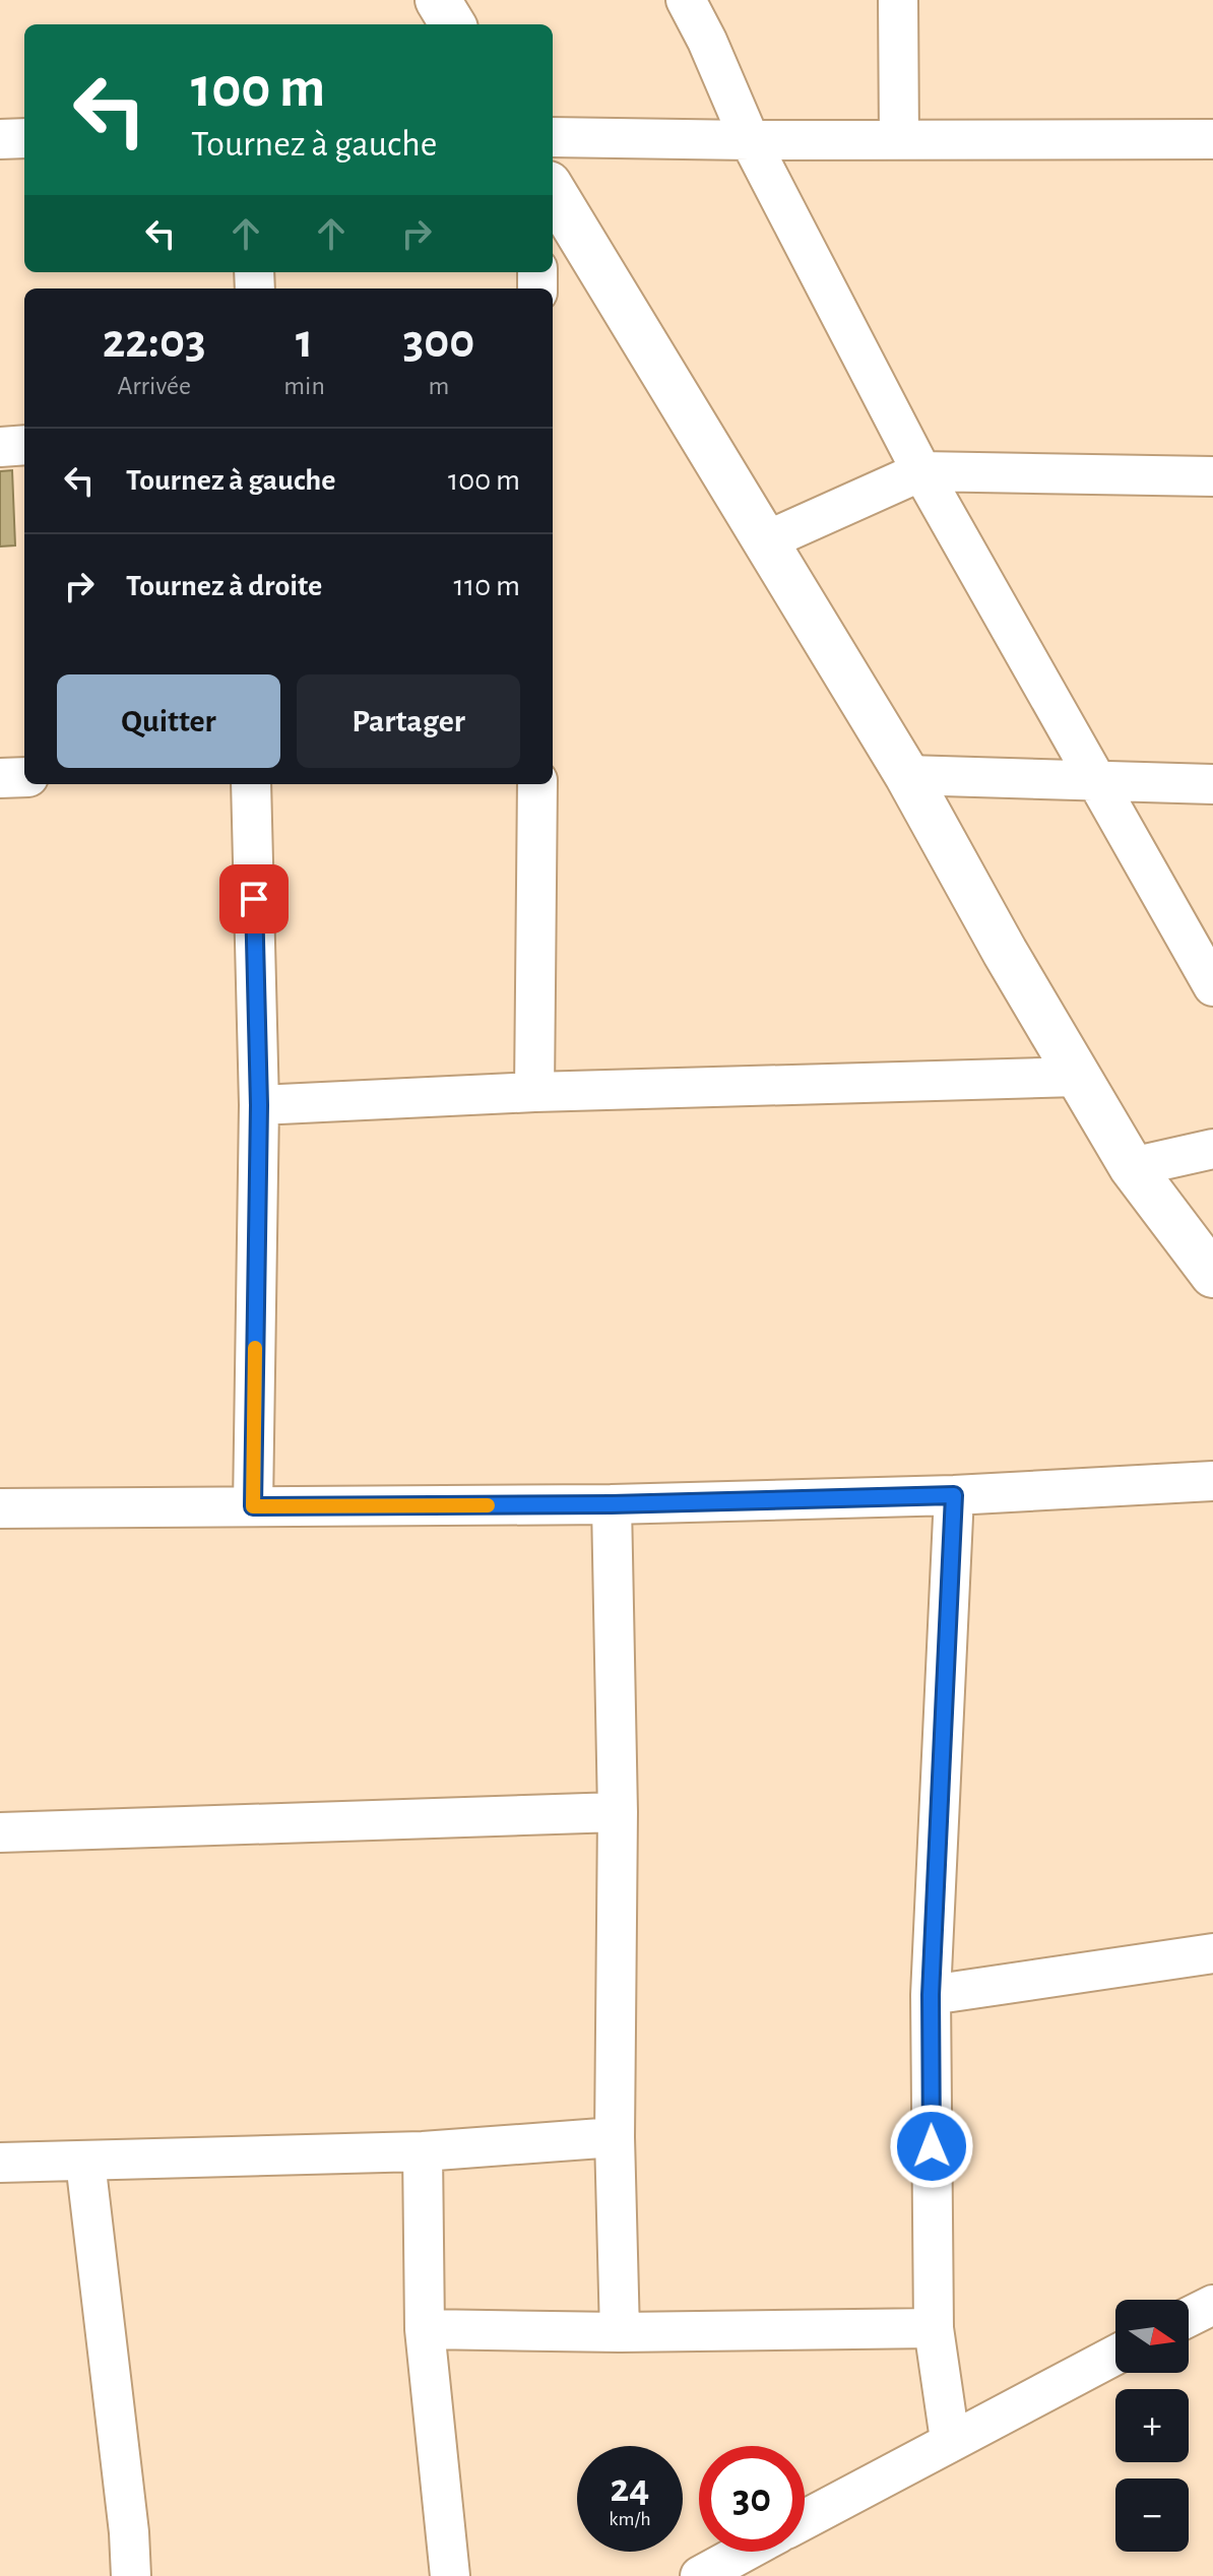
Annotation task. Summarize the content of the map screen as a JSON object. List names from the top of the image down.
{
  "north": "right",
  "page": {
    "turn": ["100 m", "Tournez à gauche"],
    "eta": [
      "22:03",
      "Arrivée",
      "1",
      "min",
      "300",
      "m"
    ],
    "list": [
      {
        "name": "Tournez à gauche",
        "value": "100 m"
      },
      {
        "name": "Tournez à droite",
        "value": "110 m"
      }
    ],
    "buttons": ["Quitter", "Partager"],
    "map_buttons": ["+", "−"],
    "speed": "24 km/h",
    "limit": "30"
  }
}
